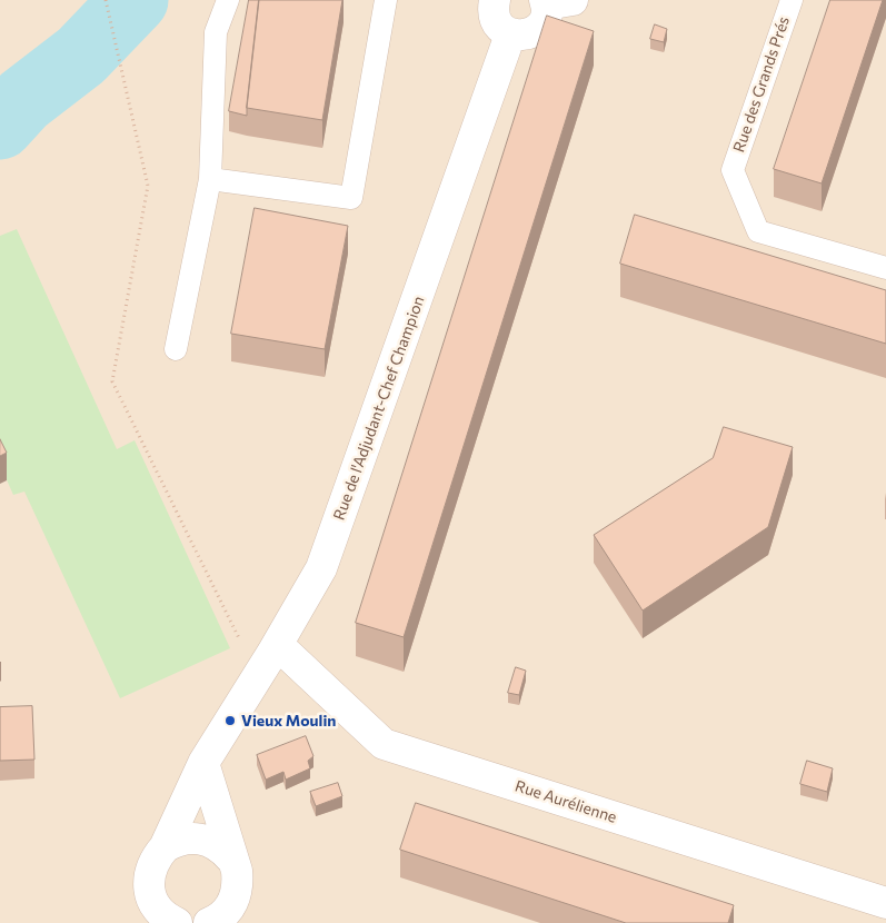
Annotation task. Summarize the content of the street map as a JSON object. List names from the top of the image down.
{
  "streets": {
    "street": ["Rue de l'Adjudant-Chef Champion", "Rue Aurélienne"],
    "lane": ["Rue des Grands Prés"]
  },
  "crossings": [
    ["Rue de l'Adjudant-Chef Champion", "Rue Aurélienne"]
  ],
  "places": ["Vieux Moulin"]
}
